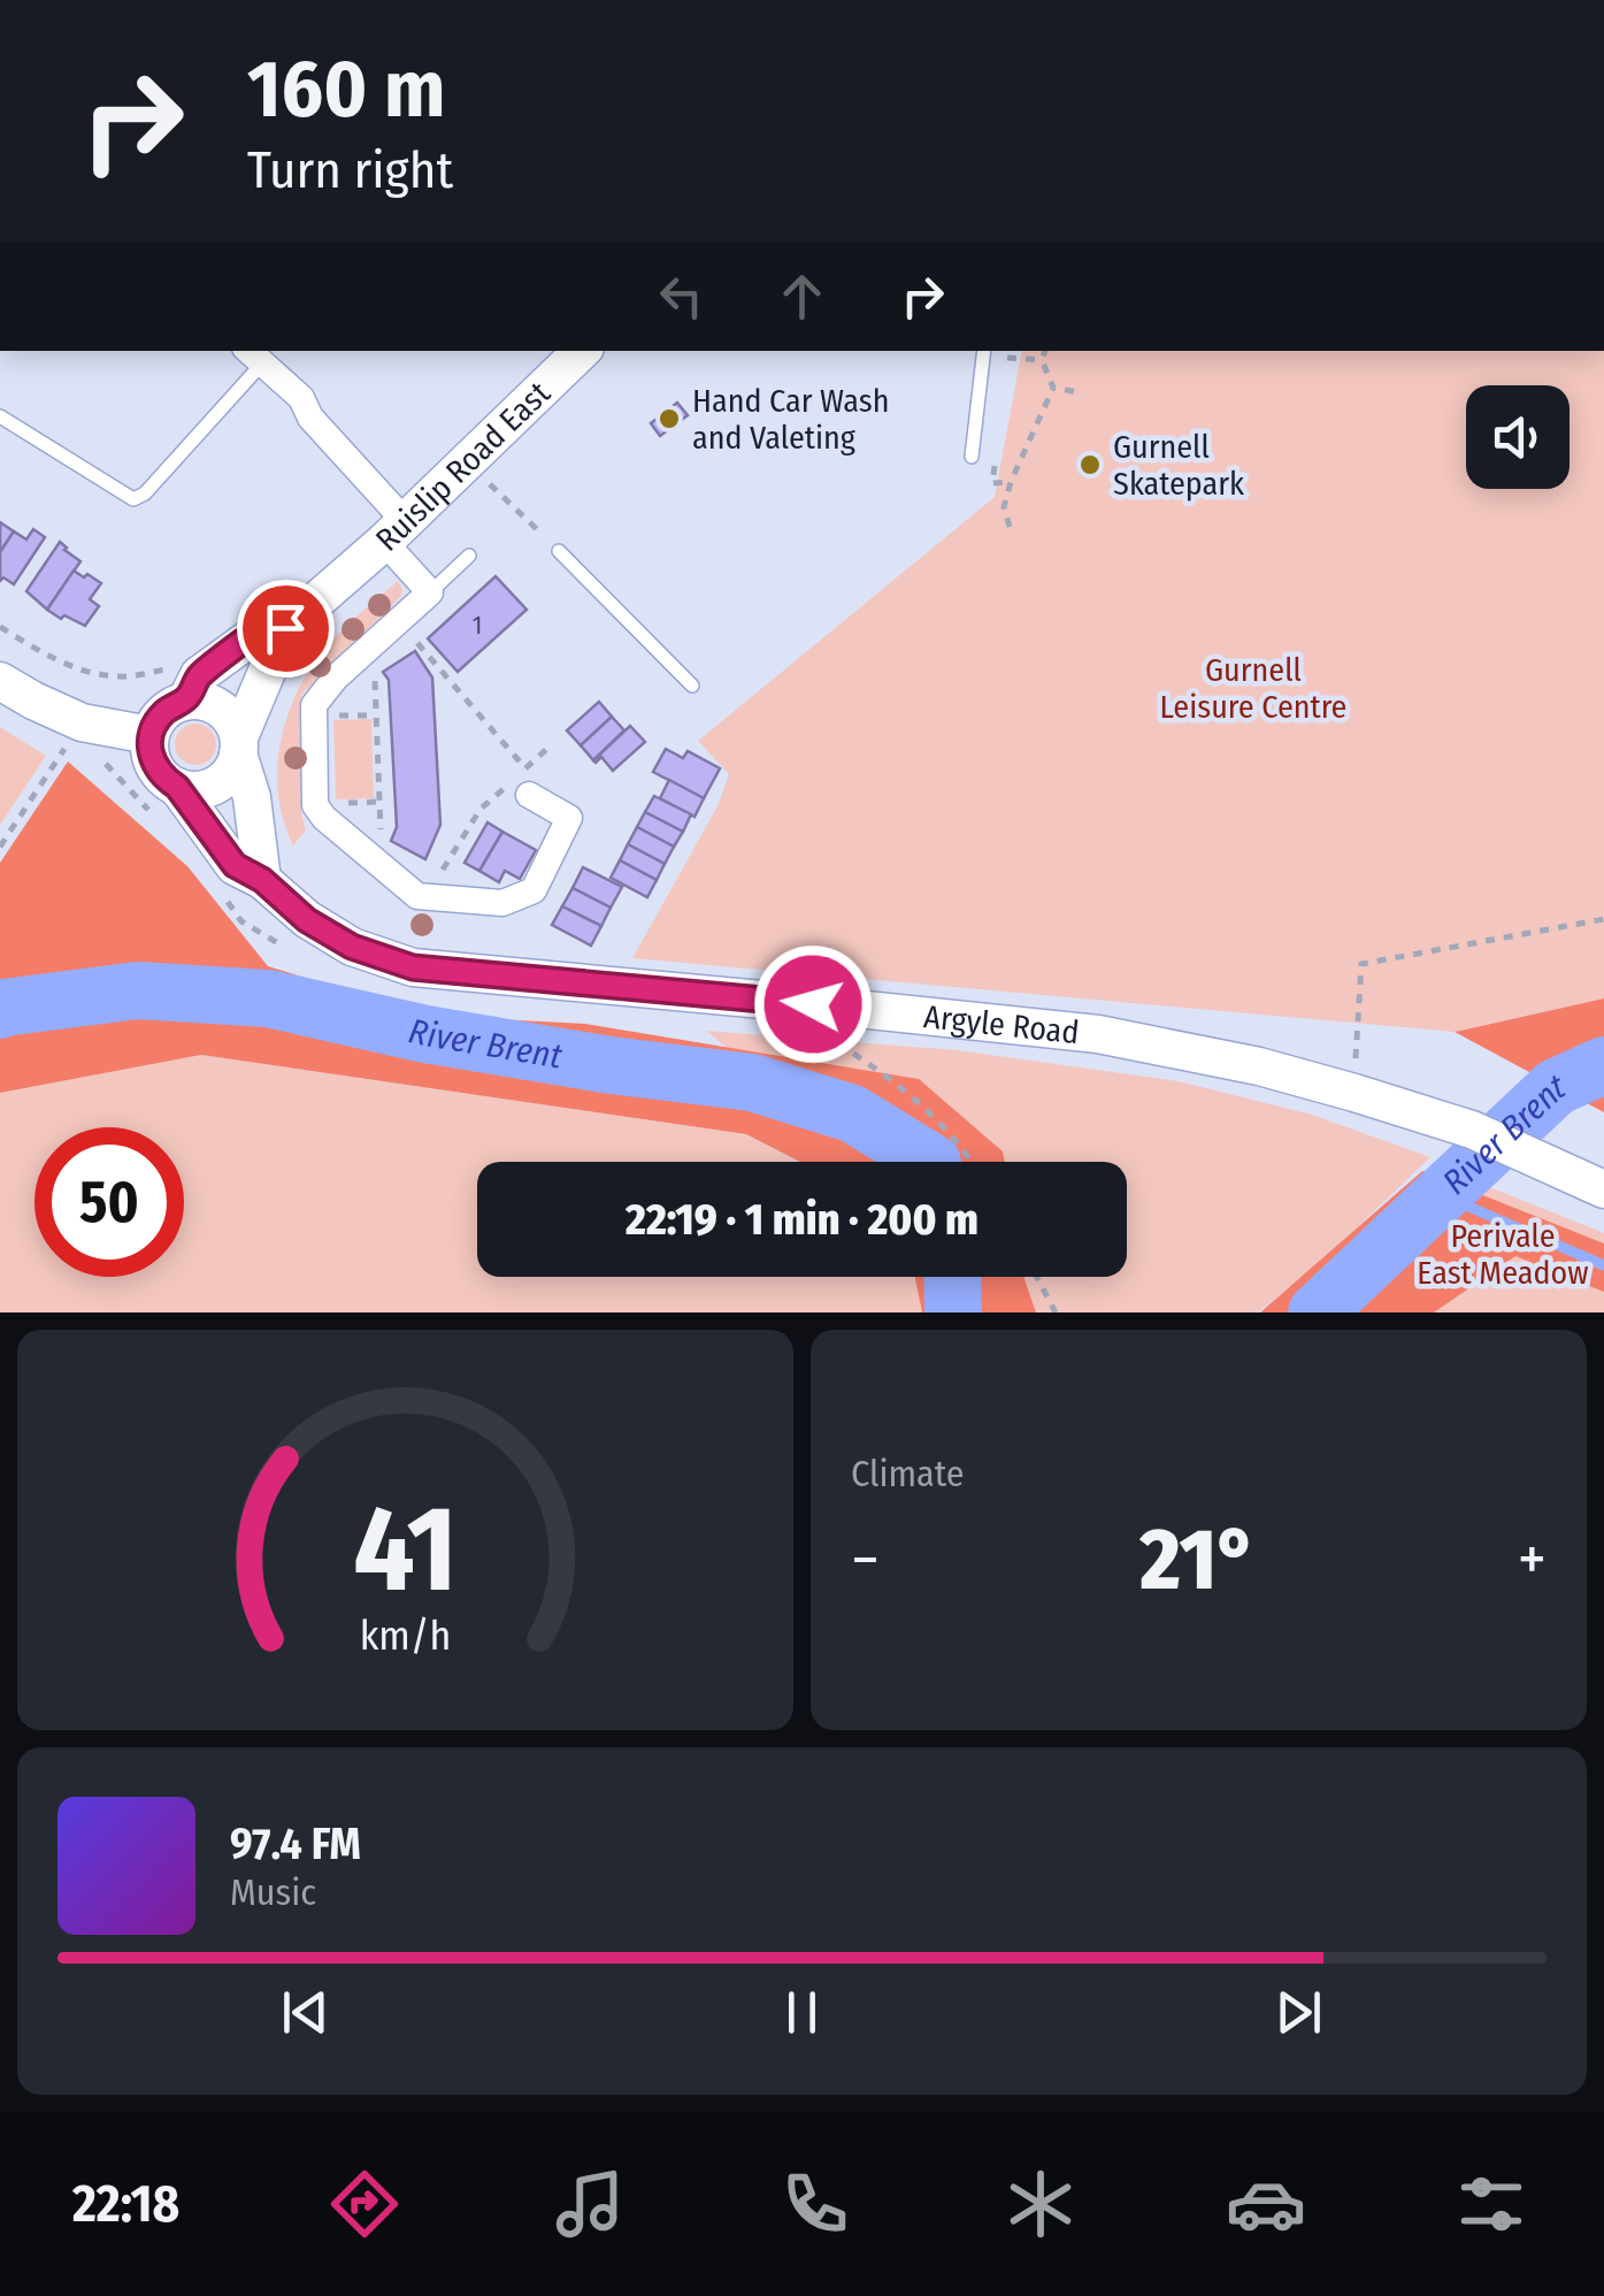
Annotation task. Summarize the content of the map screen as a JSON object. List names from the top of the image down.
{
  "streets": {
    "main road": ["Ruislip Road East", "Argyle Road"]
  },
  "crossings": [
    ["Ruislip Road East", "Argyle Road"]
  ],
  "water": ["River Brent"],
  "parks": ["Gurnell Leisure Centre", "Perivale East Meadow"],
  "places": ["Hand Car Wash and Valeting", "Gurnell Skatepark"],
  "house_numbers": ["1"],
  "page": {
    "turn": ["160 m", "Turn right"],
    "limit": "50",
    "trip": "22:19 · 1 min · 200 m",
    "tile": "Climate",
    "heat": ["−", "21°", "+"],
    "song": ["97.4 FM", "Music"],
    "tabs": "22:18",
    "gauge": ["41", "km/h"]
  }
}
